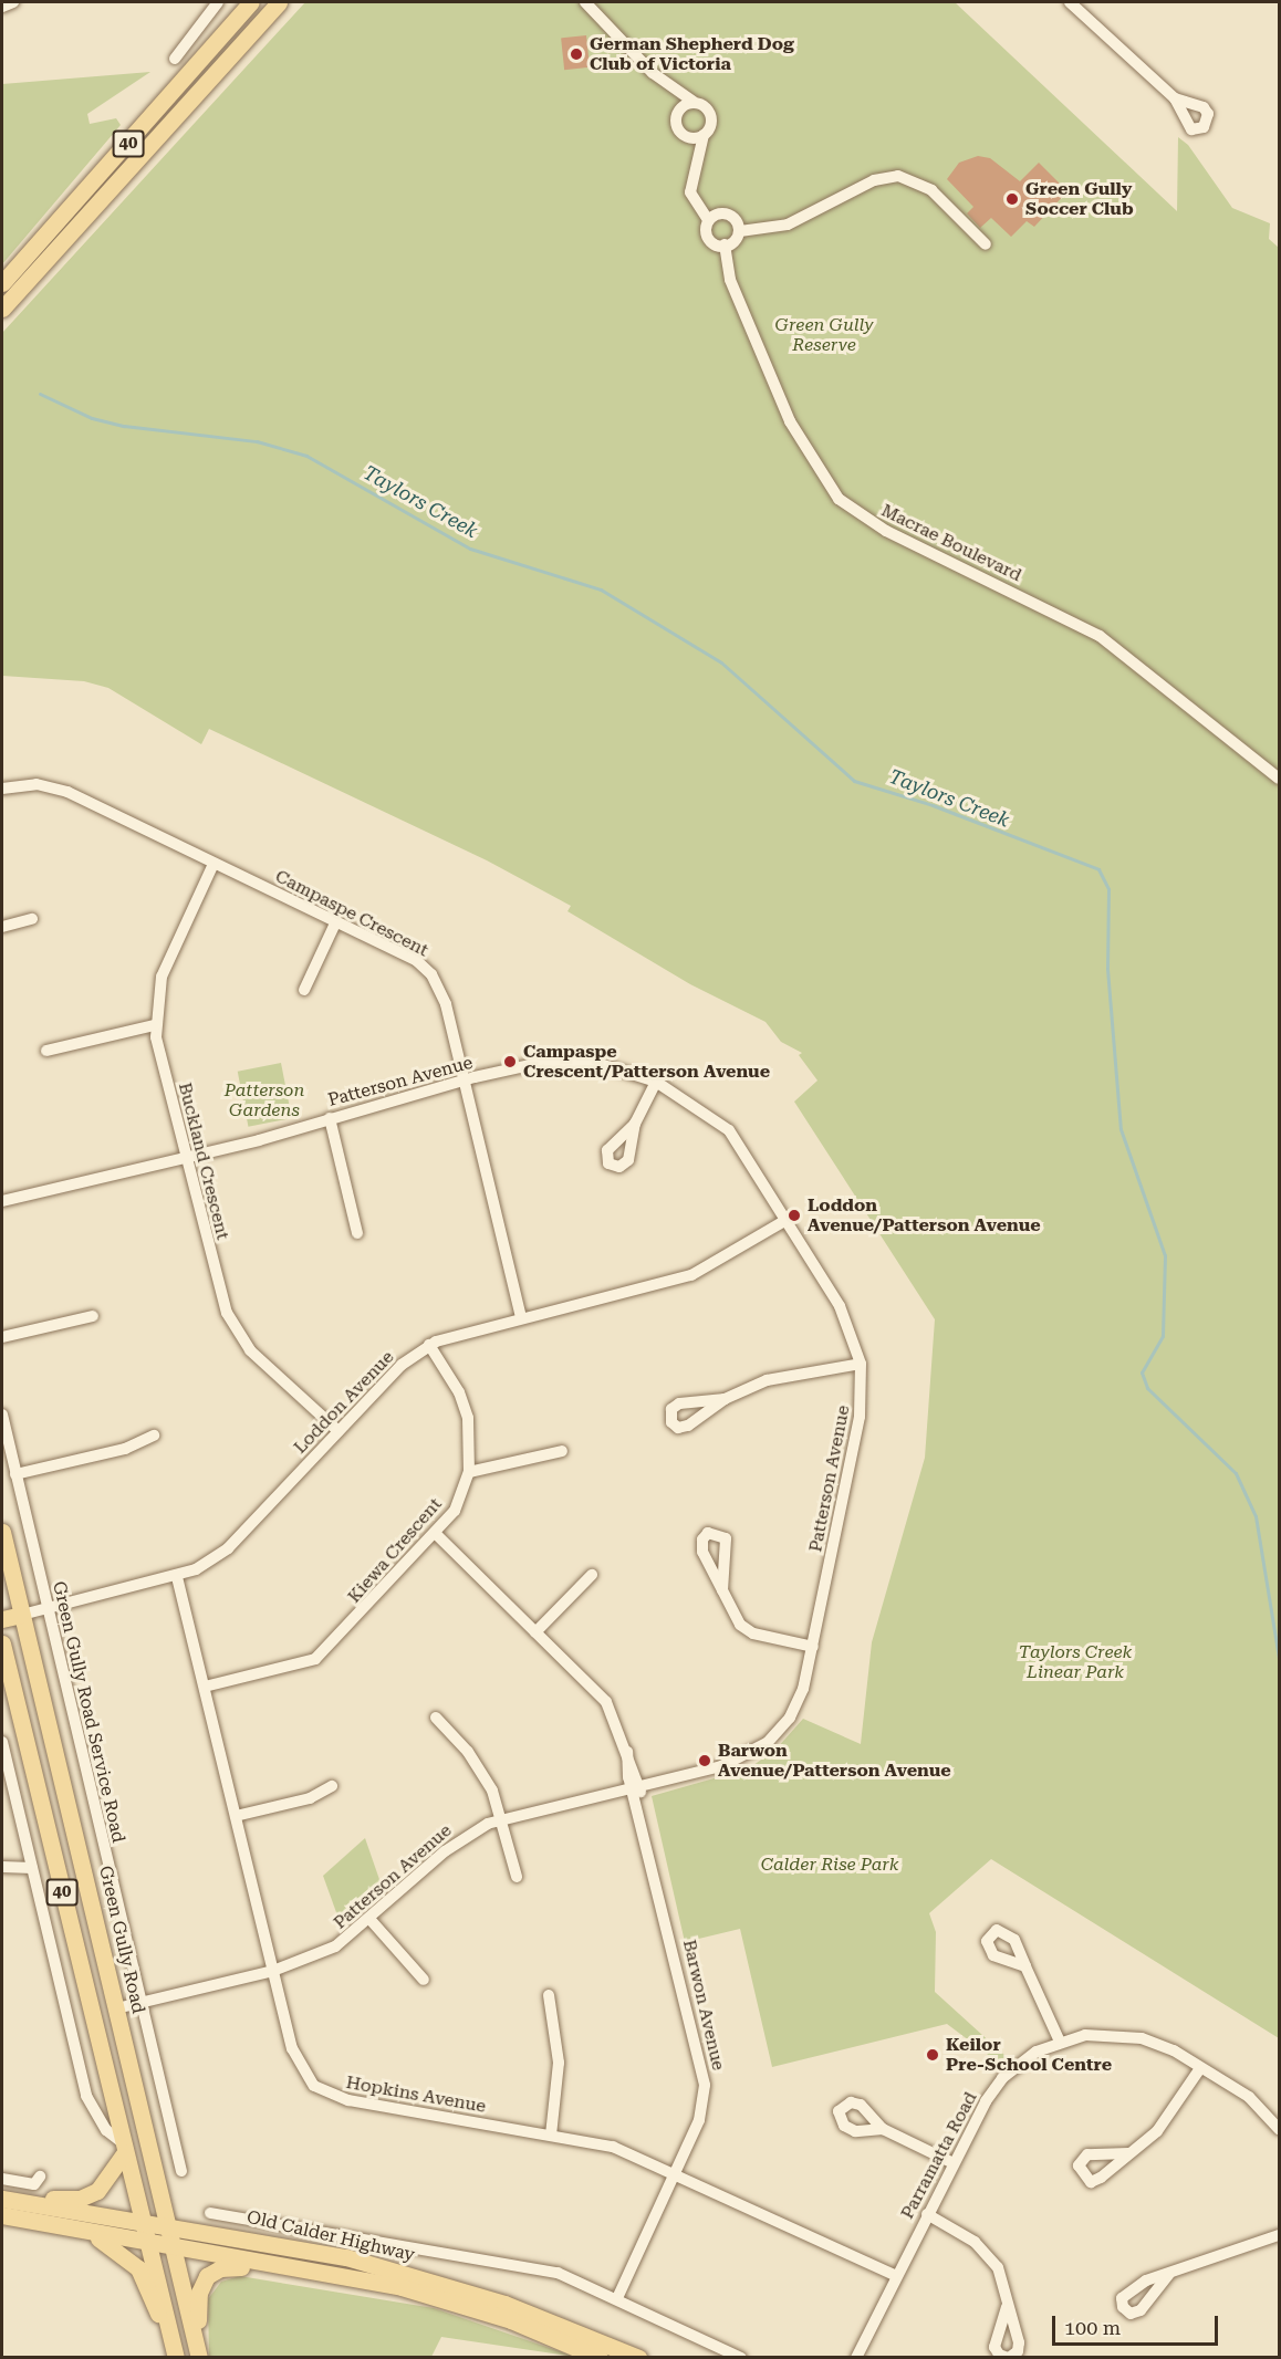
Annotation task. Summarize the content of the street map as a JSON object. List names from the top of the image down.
{
  "streets": {
    "main road": ["40", "Green Gully Road", "Old Calder Highway"],
    "street": [
      "Macrae Boulevard",
      "Campaspe Crescent",
      "Patterson Avenue",
      "Buckland Crescent",
      "Loddon Avenue",
      "Kiewa Crescent",
      "Green Gully Road Service Road",
      "Barwon Avenue",
      "Hopkins Avenue",
      "Parramatta Road"
    ]
  },
  "crossings": [
    ["40", "Old Calder Highway"],
    ["Campaspe Crescent", "Patterson Avenue"],
    ["Campaspe Crescent", "Buckland Crescent"],
    ["Campaspe Crescent", "Loddon Avenue"],
    ["Patterson Avenue", "Buckland Crescent"],
    ["Patterson Avenue", "Loddon Avenue"],
    ["Patterson Avenue", "Green Gully Road Service Road"],
    ["Patterson Avenue", "Green Gully Road"],
    ["Patterson Avenue", "Barwon Avenue"],
    ["Patterson Avenue", "Hopkins Avenue"],
    ["Buckland Crescent", "Loddon Avenue"],
    ["Loddon Avenue", "Kiewa Crescent"],
    ["Loddon Avenue", "Green Gully Road Service Road"],
    ["Loddon Avenue", "Green Gully Road"],
    ["Loddon Avenue", "Hopkins Avenue"],
    ["Kiewa Crescent", "Barwon Avenue"],
    ["Kiewa Crescent", "Hopkins Avenue"],
    ["Green Gully Road", "Old Calder Highway"],
    ["Barwon Avenue", "Hopkins Avenue"],
    ["Hopkins Avenue", "Parramatta Road"]
  ],
  "water": ["Taylors Creek"],
  "parks": [
    "Green Gully Reserve",
    "Patterson Gardens",
    "Taylors Creek Linear Park",
    "Calder Rise Park"
  ],
  "places": [
    "German Shepherd Dog Club of Victoria",
    "Green Gully Soccer Club",
    "Campaspe Crescent/Patterson Avenue",
    "Loddon Avenue/Patterson Avenue",
    "Barwon Avenue/Patterson Avenue",
    "Keilor Pre-School Centre"
  ],
  "scale_bar": "100 m"
}
